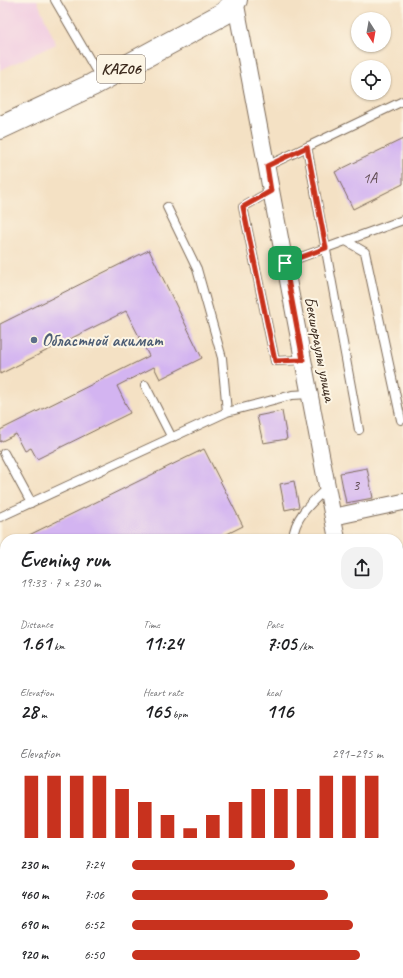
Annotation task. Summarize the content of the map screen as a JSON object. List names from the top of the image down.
{
  "streets": {
    "main road": ["KAZ06"],
    "street": ["Бекшораулы улица"]
  },
  "crossings": [
    ["KAZ06", "Бекшораулы улица"]
  ],
  "places": ["Областной акимат"],
  "house_numbers": ["1А", "3"],
  "north": "bottom",
  "page": {
    "heading": ["Evening run", "19:33 · 7 × 230 m"],
    "stats": [
      ["Distance", "1.61 km"],
      ["Time", "11:24"],
      ["Pace", "7:05 /km"],
      ["Elevation", "28 m"],
      ["Heart rate", "165 bpm"],
      ["kcal", "116"]
    ],
    "chart": ["Elevation", "291–295 m"],
    "list": [
      {
        "name": "230 m",
        "note": "7:24"
      },
      {
        "name": "460 m",
        "note": "7:06"
      },
      {
        "name": "690 m",
        "note": "6:52"
      },
      {
        "name": "920 m",
        "note": "6:50"
      }
    ]
  }
}
